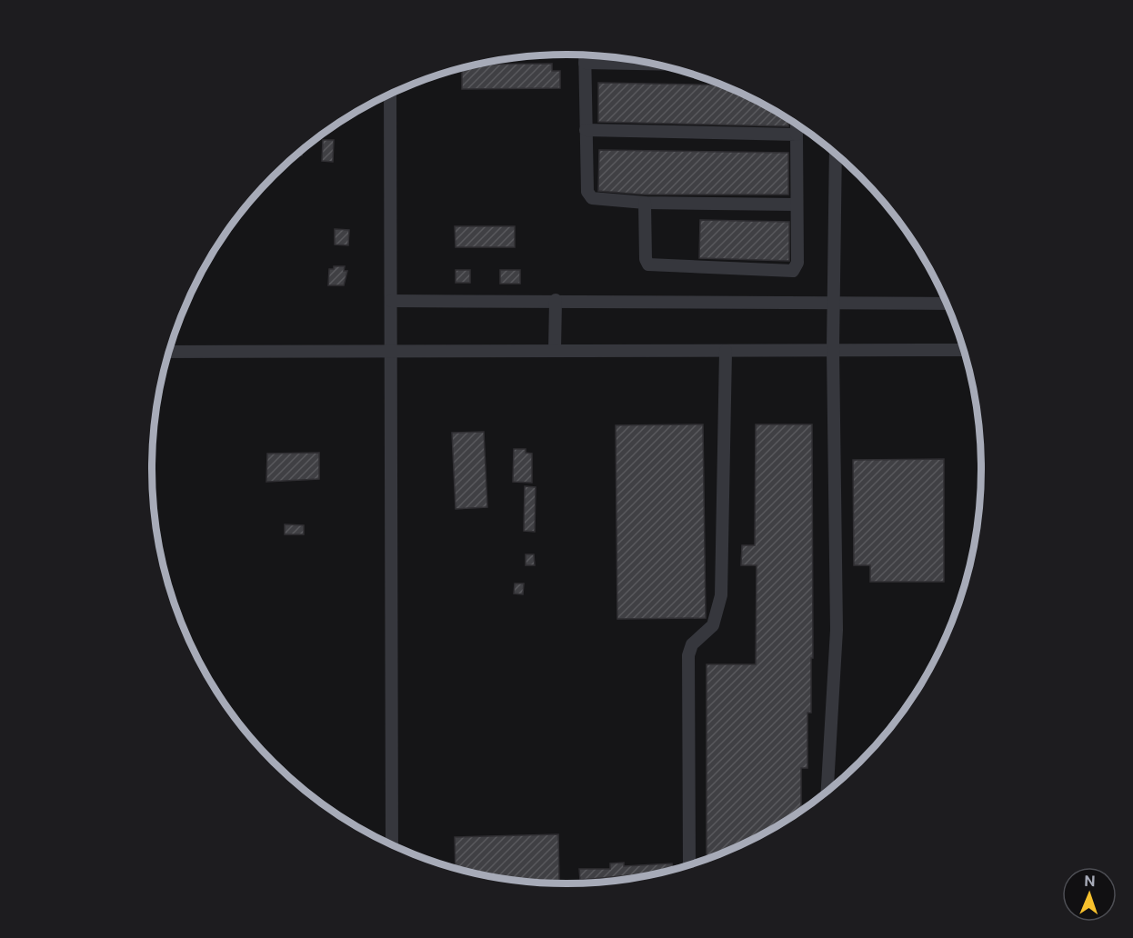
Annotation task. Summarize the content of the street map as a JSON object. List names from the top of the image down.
{
  "north": "top"
}
